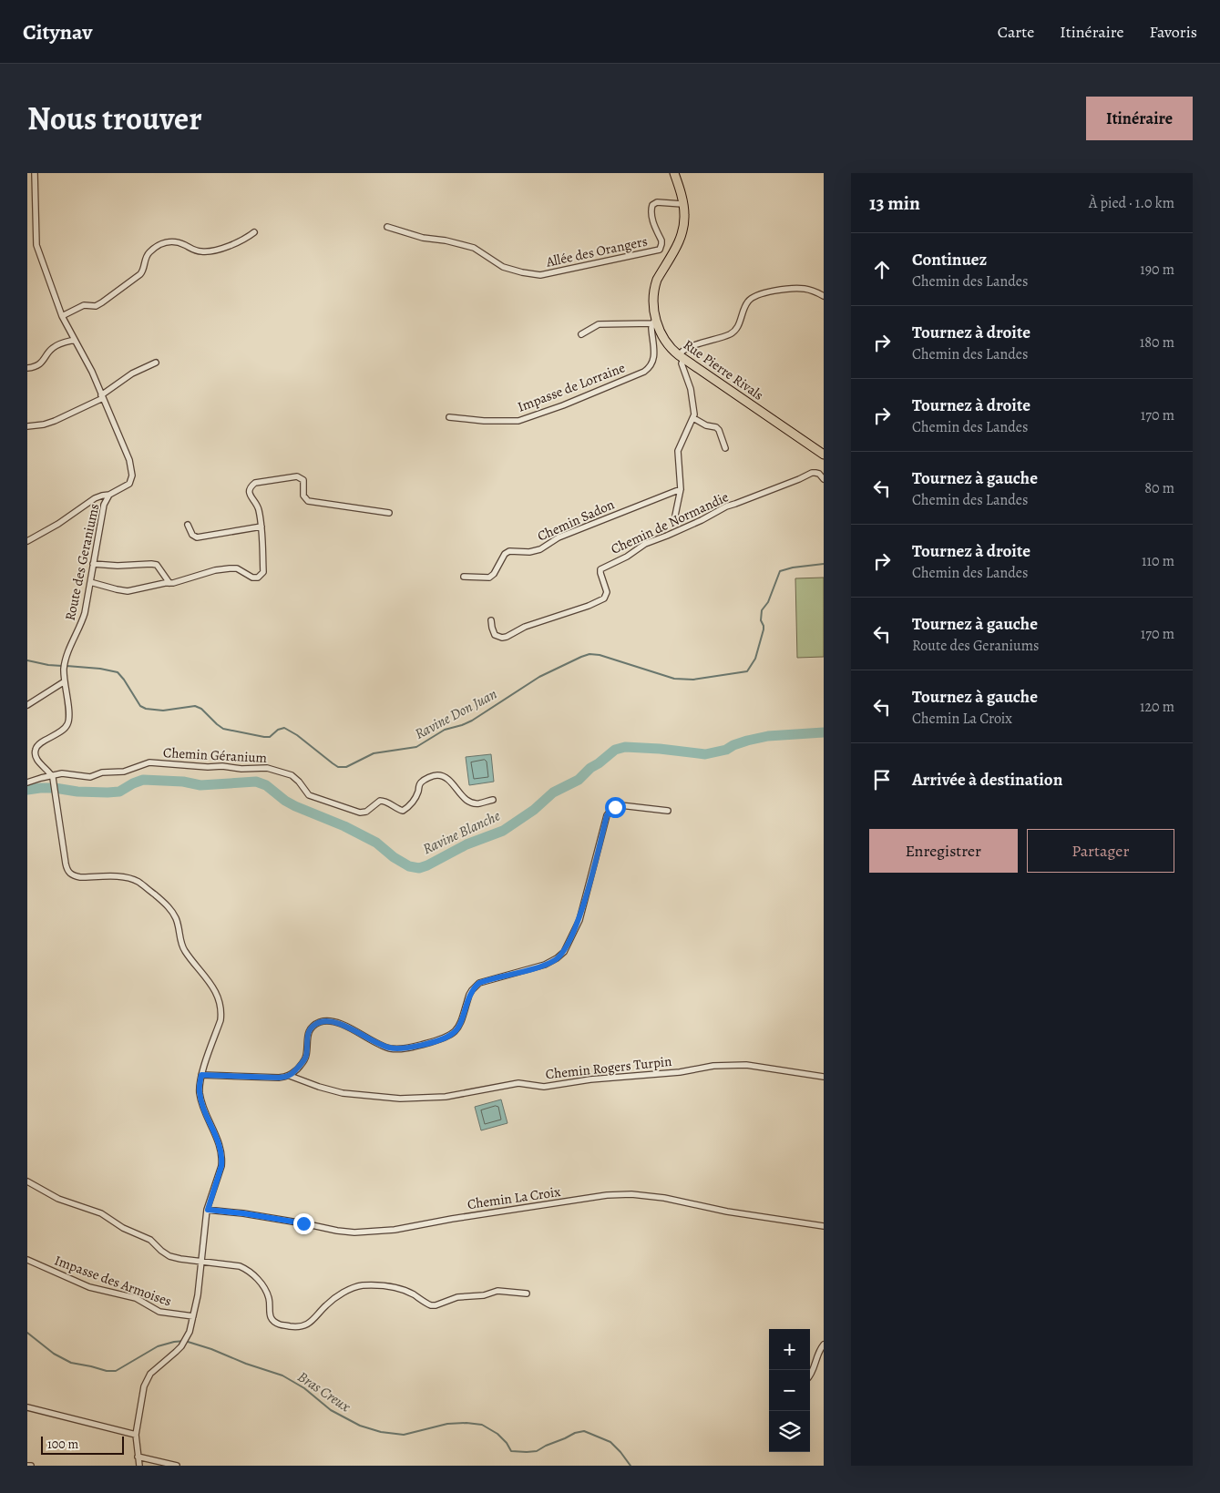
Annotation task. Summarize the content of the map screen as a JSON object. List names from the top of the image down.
{
  "streets": {
    "main road": ["Rue Pierre Rivals"],
    "street": [
      "Allée des Orangers",
      "Impasse de Lorraine",
      "Chemin Sadon",
      "Chemin de Normandie",
      "Route des Geraniums",
      "Chemin Géranium",
      "Chemin Rogers Turpin",
      "Chemin La Croix",
      "Impasse des Armoises"
    ]
  },
  "crossings": [
    ["Allée des Orangers", "Rue Pierre Rivals"],
    ["Rue Pierre Rivals", "Impasse de Lorraine"],
    ["Route des Geraniums", "Chemin Géranium"],
    ["Route des Geraniums", "Chemin La Croix"],
    ["Route des Geraniums", "Impasse des Armoises"]
  ],
  "water": ["Ravine Don Juan", "Ravine Blanche", "Bras Creux"],
  "scale_bar": "100 m",
  "page": {
    "header": "Citynav",
    "nav": ["Carte", "Itinéraire", "Favoris"],
    "title": "Nous trouver",
    "buttons": [
      "Itinéraire",
      ["Enregistrer", "Partager"]
    ],
    "heading": ["13 min", "À pied · 1.0 km"],
    "list": [
      ["Continuez", "Chemin des Landes", "190 m"],
      ["Tournez à droite", "Chemin des Landes", "180 m"],
      ["Tournez à droite", "Chemin des Landes", "170 m"],
      ["Tournez à gauche", "Chemin des Landes", "80 m"],
      ["Tournez à droite", "Chemin des Landes", "110 m"],
      ["Tournez à gauche", "Route des Geraniums", "170 m"],
      ["Tournez à gauche", "Chemin La Croix", "120 m"],
      "Arrivée à destination"
    ],
    "map_buttons": ["+", "−"],
    "scale": "100 m"
  }
}
